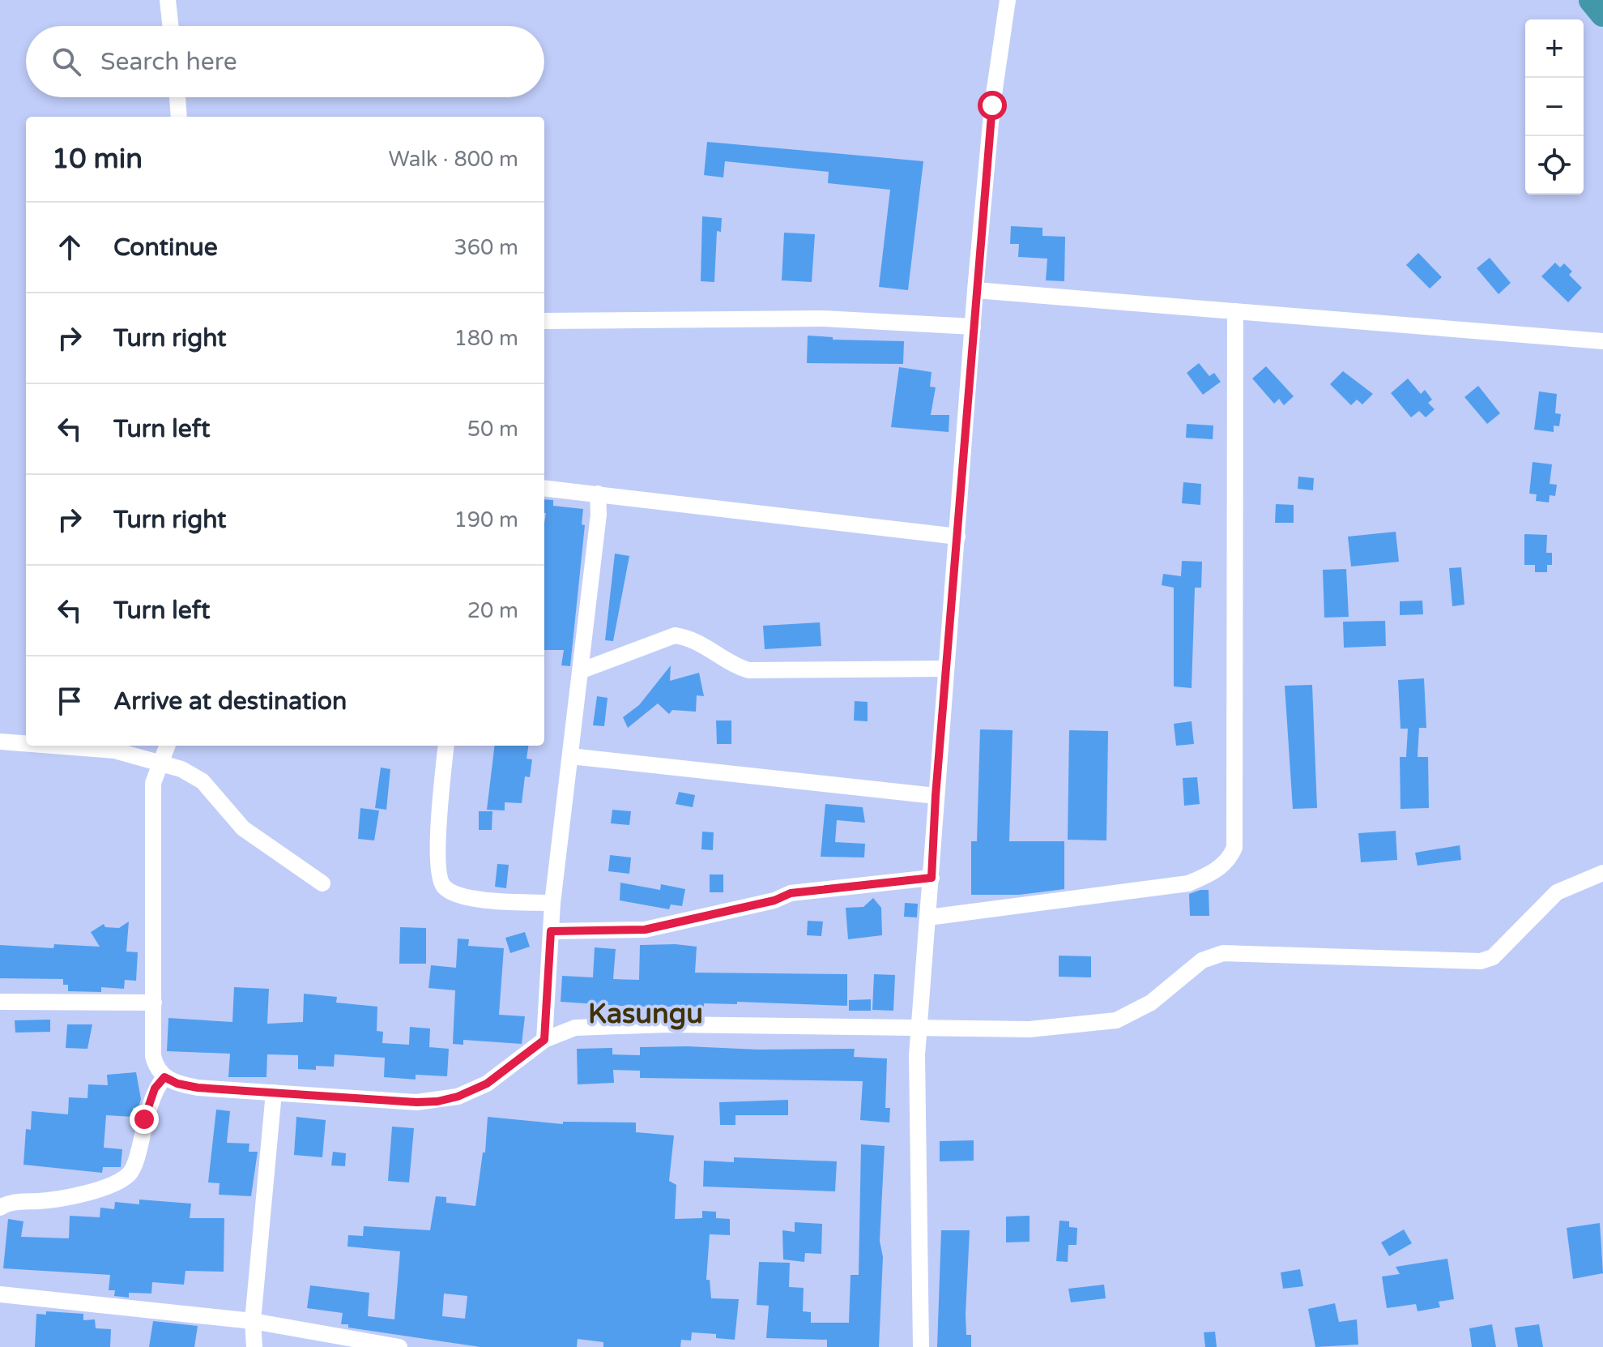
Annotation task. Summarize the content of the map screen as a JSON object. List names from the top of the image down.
{
  "districts": ["Kasungu"],
  "page": {
    "map_buttons": ["+", "−"],
    "search": "Search here",
    "heading": ["10 min", "Walk · 800 m"],
    "list": [
      ["Continue", "360 m"],
      ["Turn right", "180 m"],
      ["Turn left", "50 m"],
      ["Turn right", "190 m"],
      ["Turn left", "20 m"],
      "Arrive at destination"
    ]
  }
}
